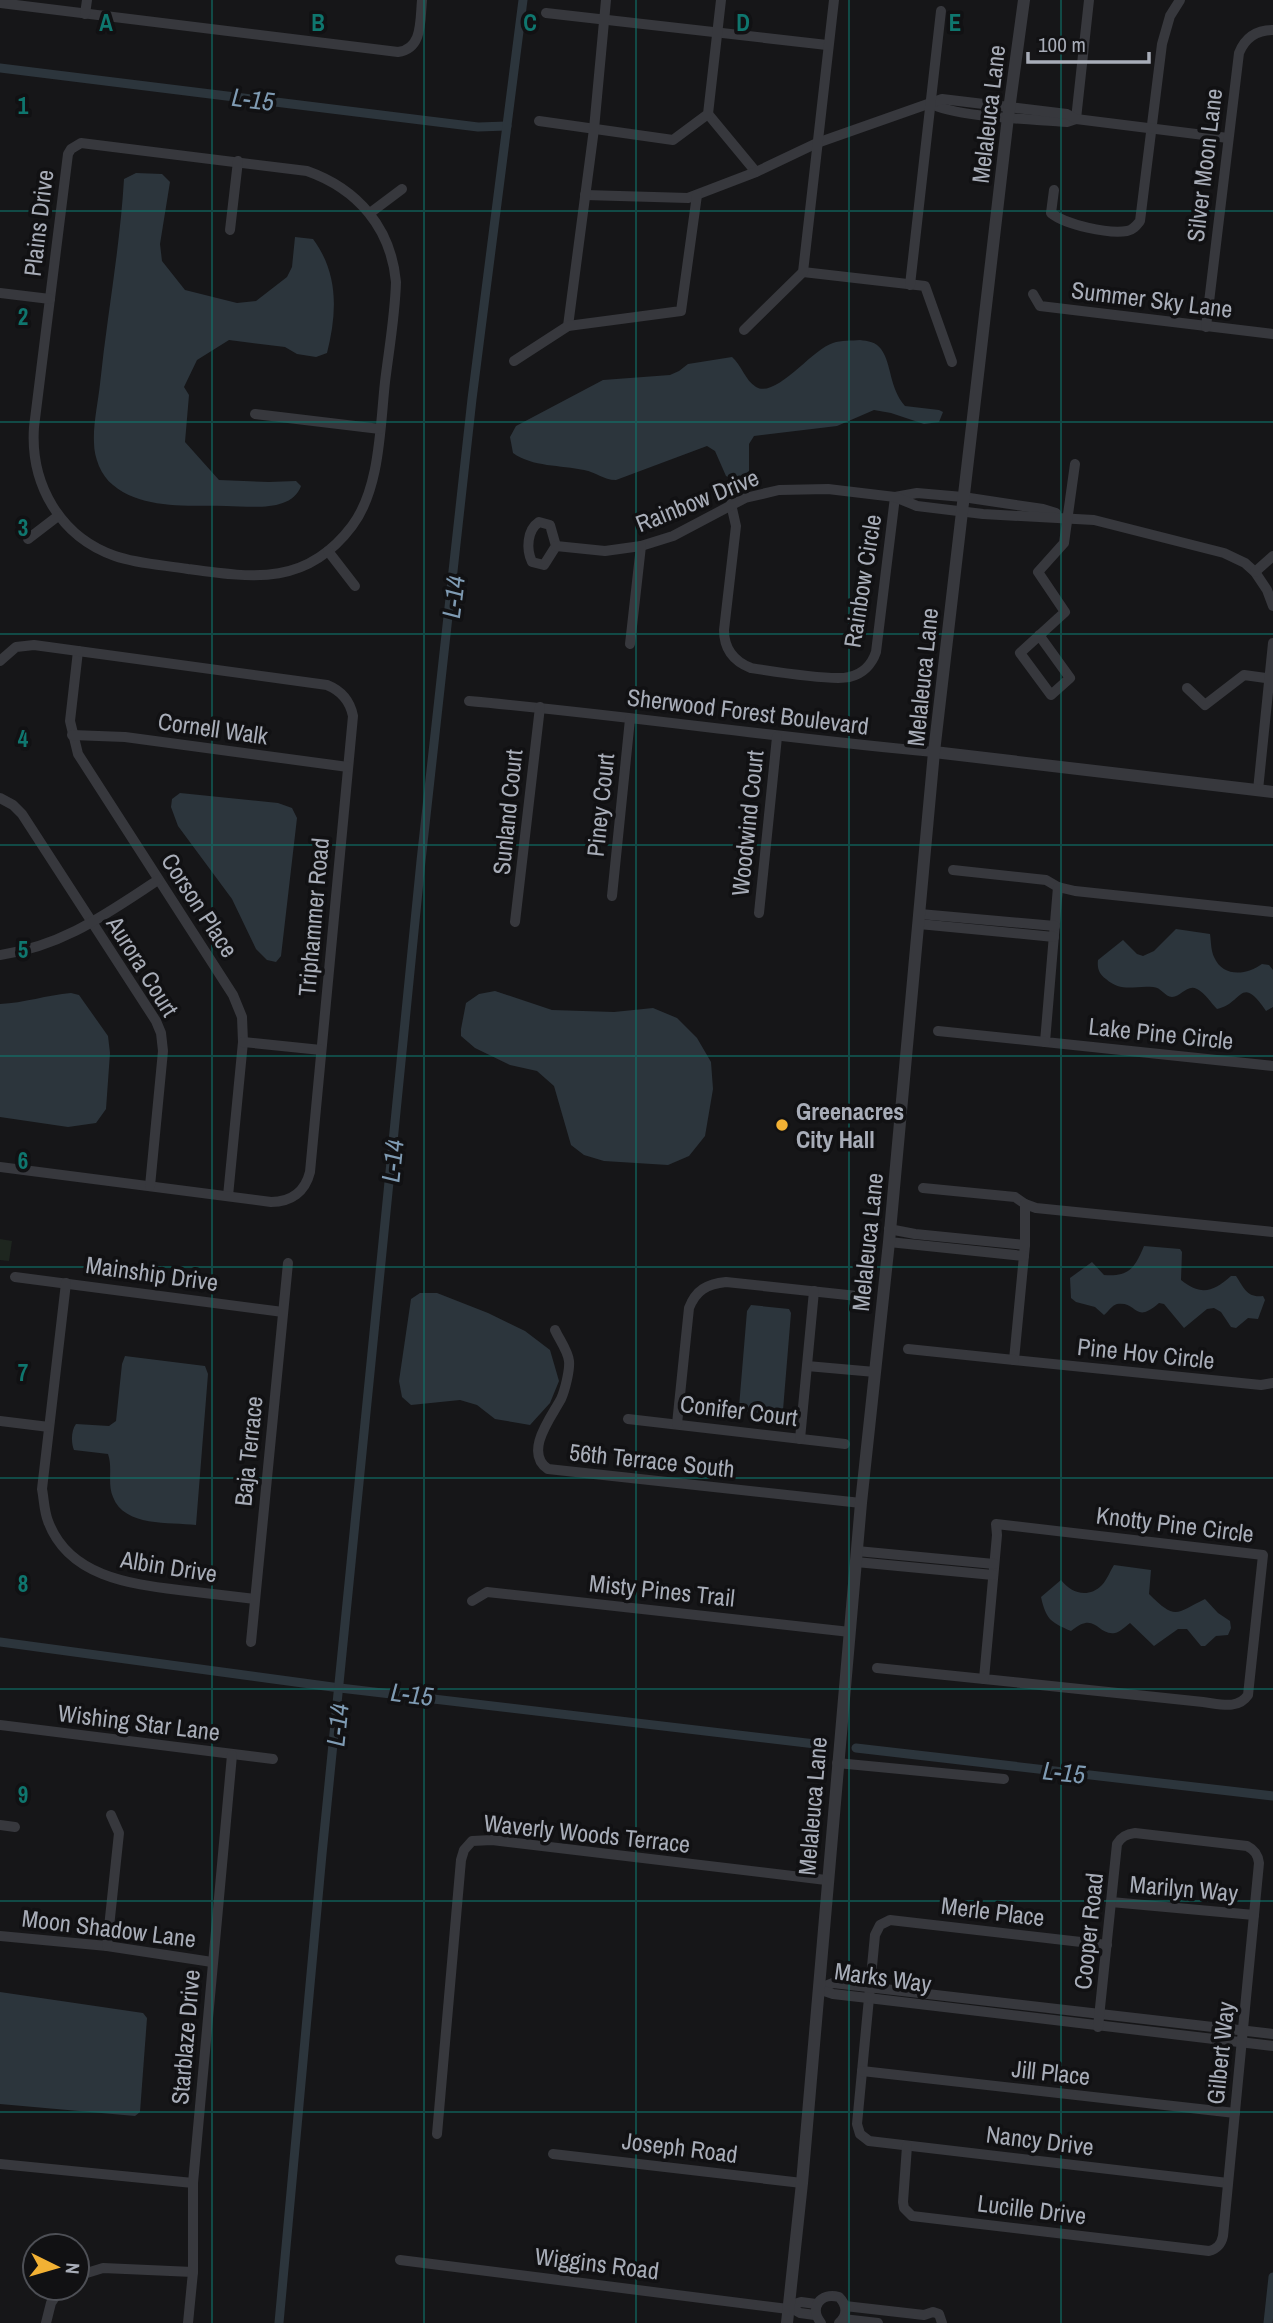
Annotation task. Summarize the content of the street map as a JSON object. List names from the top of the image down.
{
  "streets": {
    "street": [
      "Melaleuca Lane",
      "Silver Moon Lane",
      "Plains Drive",
      "Summer Sky Lane",
      "Rainbow Drive",
      "Rainbow Circle",
      "Sherwood Forest Boulevard",
      "Cornell Walk",
      "Piney Court",
      "Sunland Court",
      "Woodwind Court",
      "Corson Place",
      "Triphammer Road",
      "Aurora Court",
      "Lake Pine Circle",
      "Mainship Drive",
      "Pine Hov Circle",
      "Conifer Court",
      "Baja Terrace",
      "56th Terrace South",
      "Knotty Pine Circle",
      "Albin Drive",
      "Misty Pines Trail",
      "Wishing Star Lane",
      "Waverly Woods Terrace",
      "Marilyn Way",
      "Merle Place",
      "Moon Shadow Lane",
      "Cooper Road",
      "Marks Way",
      "Starblaze Drive",
      "Gilbert Way",
      "Jill Place",
      "Nancy Drive",
      "Joseph Road",
      "Lucille Drive",
      "Wiggins Road"
    ]
  },
  "crossings": [
    ["Melaleuca Lane", "Rainbow Drive"],
    ["Melaleuca Lane", "Sherwood Forest Boulevard"],
    ["Melaleuca Lane", "56th Terrace South"],
    ["Melaleuca Lane", "Misty Pines Trail"],
    ["Melaleuca Lane", "Waverly Woods Terrace"],
    ["Melaleuca Lane", "Marks Way"],
    ["Melaleuca Lane", "Joseph Road"],
    ["Melaleuca Lane", "Wiggins Road"],
    ["Silver Moon Lane", "Summer Sky Lane"],
    ["Rainbow Drive", "Rainbow Circle"],
    ["Sherwood Forest Boulevard", "Piney Court"],
    ["Sherwood Forest Boulevard", "Sunland Court"],
    ["Sherwood Forest Boulevard", "Woodwind Court"],
    ["Cornell Walk", "Corson Place"],
    ["Cornell Walk", "Triphammer Road"],
    ["Corson Place", "Triphammer Road"],
    ["Triphammer Road", "Aurora Court"],
    ["Mainship Drive", "Baja Terrace"],
    ["Mainship Drive", "Albin Drive"],
    ["Baja Terrace", "Albin Drive"],
    ["Wishing Star Lane", "Starblaze Drive"],
    ["Marilyn Way", "Cooper Road"],
    ["Marilyn Way", "Gilbert Way"],
    ["Merle Place", "Cooper Road"],
    ["Merle Place", "Marks Way"],
    ["Moon Shadow Lane", "Starblaze Drive"],
    ["Cooper Road", "Marks Way"],
    ["Cooper Road", "Gilbert Way"],
    ["Marks Way", "Gilbert Way"],
    ["Gilbert Way", "Jill Place"],
    ["Gilbert Way", "Nancy Drive"],
    ["Gilbert Way", "Lucille Drive"],
    ["Jill Place", "Nancy Drive"],
    ["Nancy Drive", "Lucille Drive"]
  ],
  "water": ["L-15", "L-14"],
  "places": ["Greenacres City Hall"],
  "scale_bar": "100 m",
  "north": "right",
  "grid": {
    "columns": [
      "A",
      "B",
      "C",
      "D",
      "E"
    ],
    "rows": [
      "1",
      "2",
      "3",
      "4",
      "5",
      "6",
      "7",
      "8",
      "9"
    ]
  }
}
